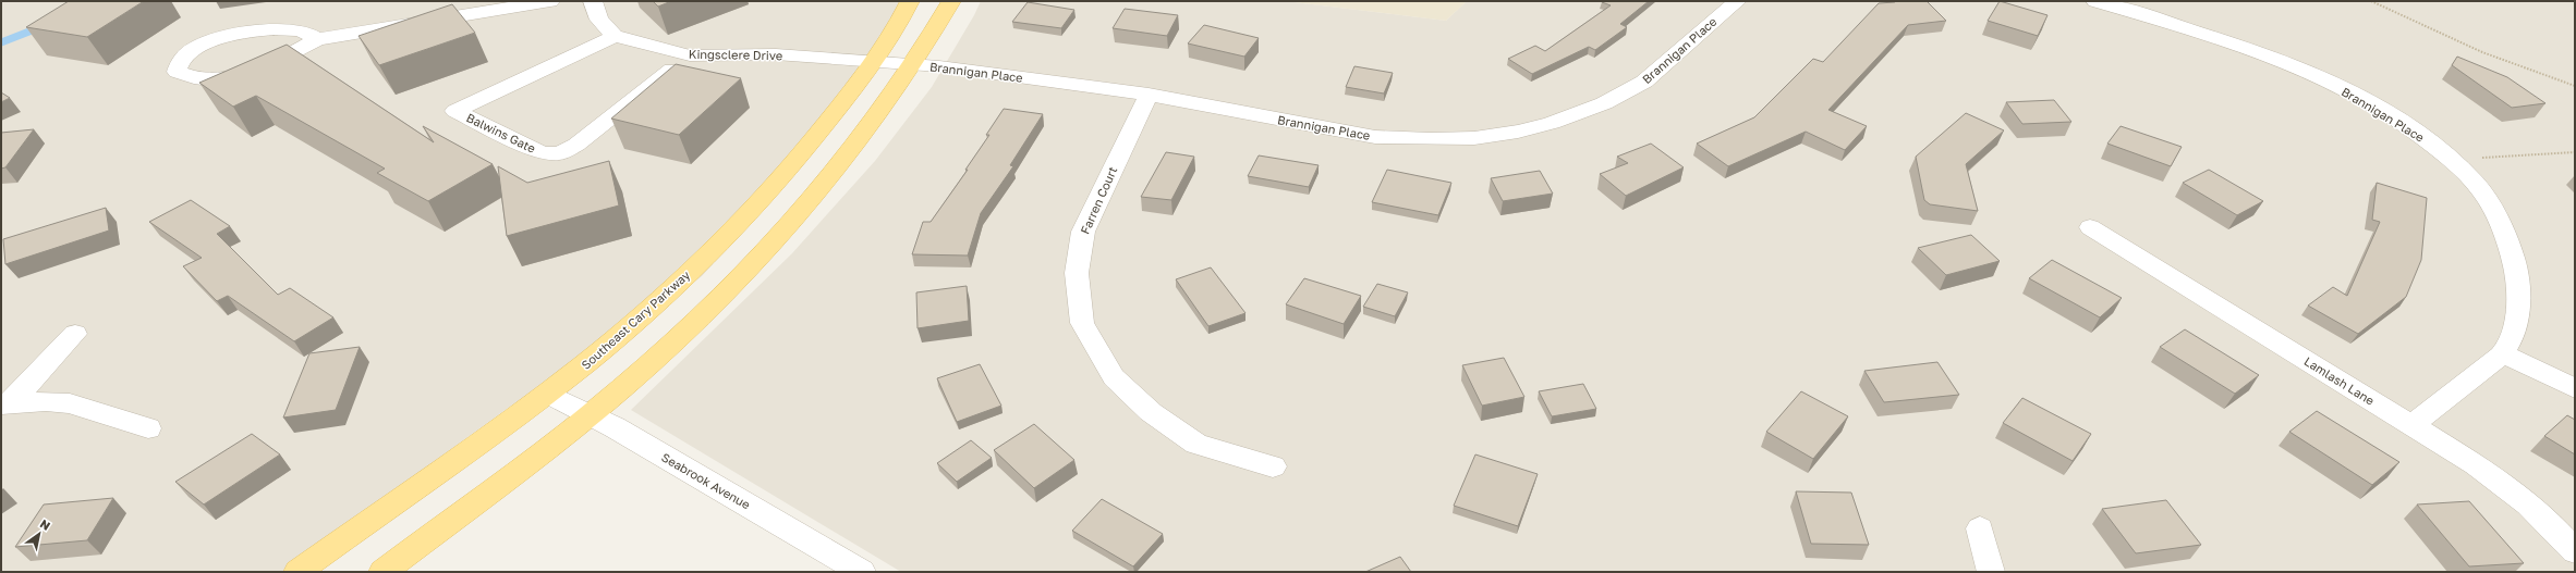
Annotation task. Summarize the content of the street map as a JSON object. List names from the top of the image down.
{
  "streets": {
    "main road": ["Southeast Cary Parkway"],
    "street": [
      "Brannigan Place",
      "Kingsclere Drive",
      "Balwins Gate",
      "Farren Court",
      "Lamlash Lane",
      "Seabrook Avenue"
    ]
  },
  "crossings": [
    ["Brannigan Place", "Kingsclere Drive"],
    ["Brannigan Place", "Farren Court"],
    ["Brannigan Place", "Southeast Cary Parkway"],
    ["Kingsclere Drive", "Balwins Gate"],
    ["Kingsclere Drive", "Southeast Cary Parkway"],
    ["Southeast Cary Parkway", "Seabrook Avenue"]
  ],
  "north": "top right"
}
